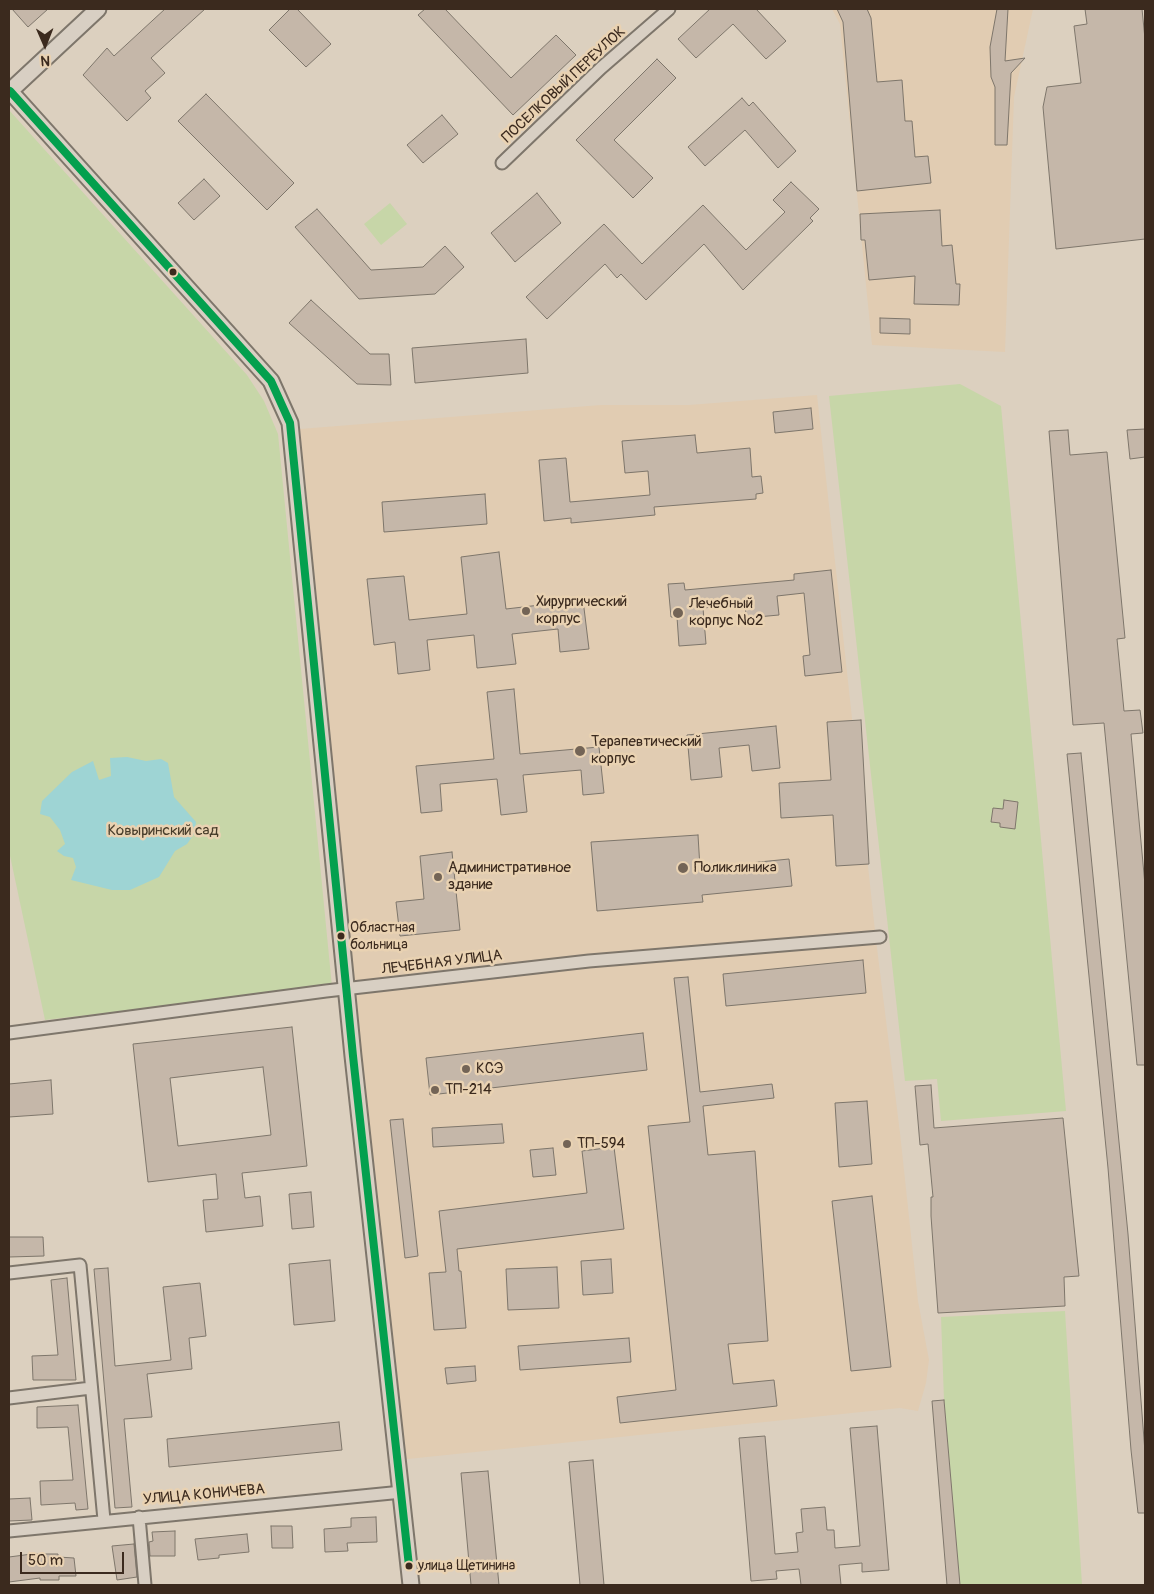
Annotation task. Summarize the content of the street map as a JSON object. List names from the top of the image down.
{
  "streets": {
    "street": ["ПОСЕЛКОВЫЙ ПЕРЕУЛОК", "ЛЕЧЕБНАЯ УЛИЦА", "УЛИЦА КОНИЧЕВА"]
  },
  "parks": ["Ковыринский сад"],
  "places": [
    "Хирургический корпус",
    "Лечебный корпус №2",
    "Терапевтический корпус",
    "Поликлиника",
    "Административное здание",
    "Областная больница",
    "КСЭ",
    "ТП-214",
    "ТП-594",
    "улица Щетинина"
  ],
  "scale_bar": "50 m",
  "north": "bottom"
}
